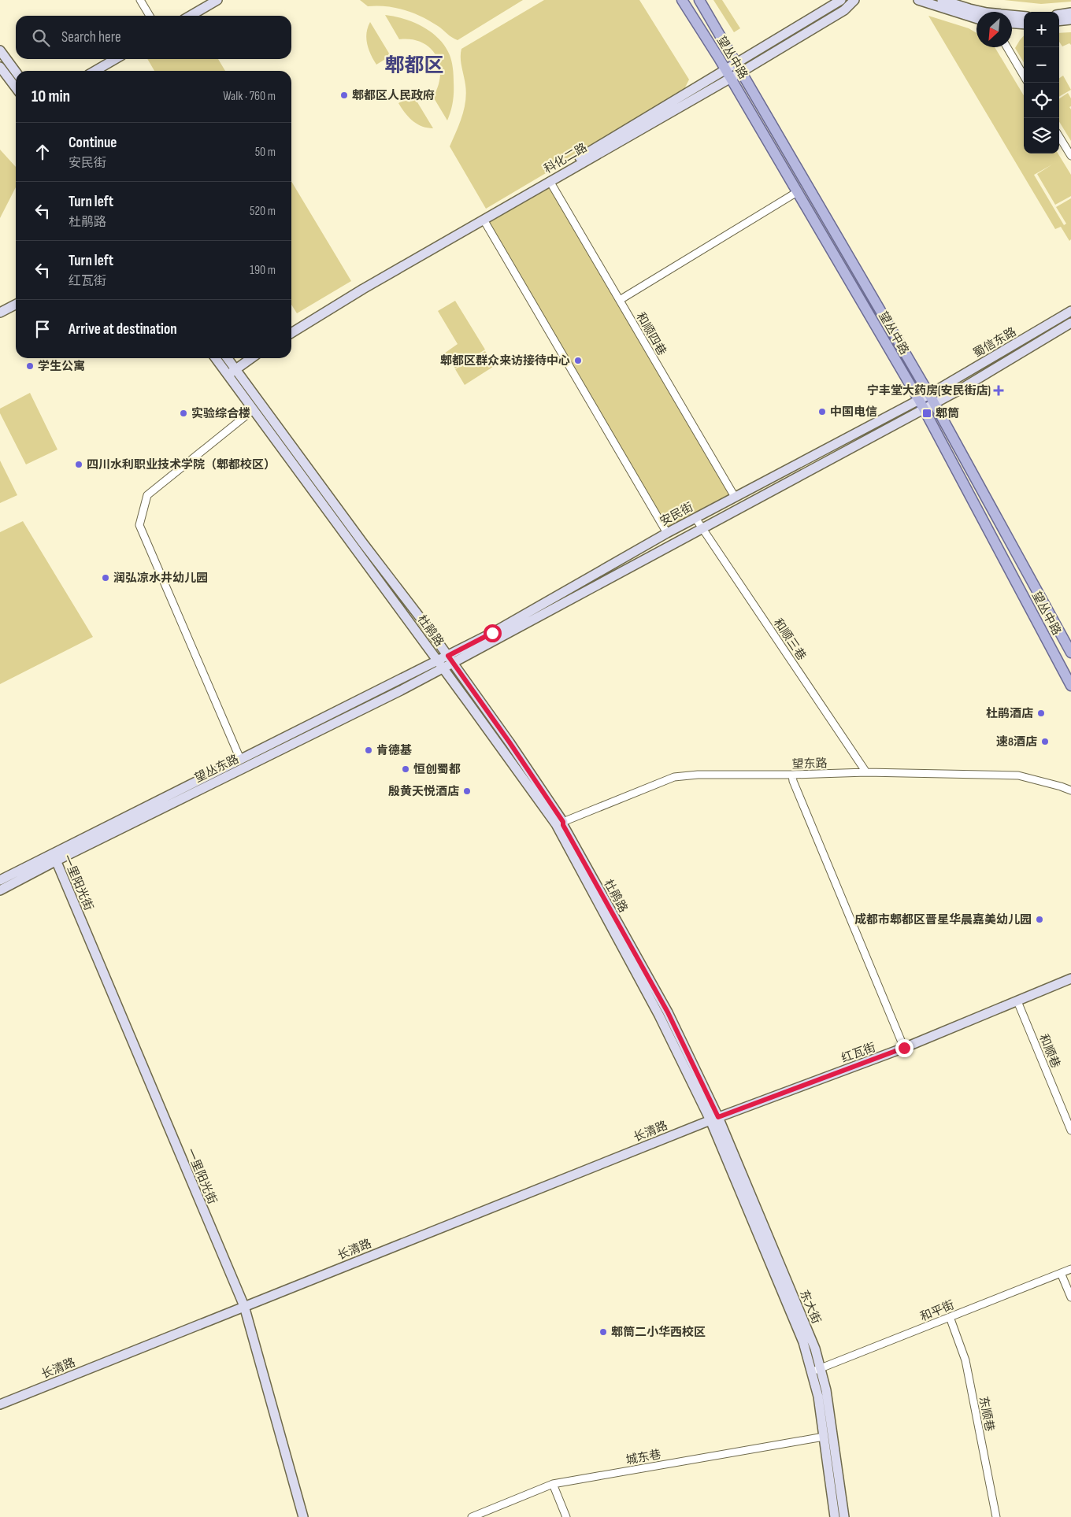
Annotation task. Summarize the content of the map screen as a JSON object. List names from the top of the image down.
{
  "streets": {
    "main road": [
      "望丛中路",
      "科化二路",
      "蜀信东路",
      "安民街",
      "杜鹃路",
      "望丛东路",
      "一里阳光街",
      "红瓦街",
      "长清路",
      "东大街"
    ],
    "street": [
      "和顺四巷",
      "和顺三巷",
      "望东路",
      "和顺巷",
      "和平街",
      "东顺巷",
      "城东巷"
    ]
  },
  "crossings": [
    ["望丛中路", "科化二路"],
    ["望丛中路", "蜀信东路"],
    ["望丛中路", "安民街"],
    ["科化二路", "和顺四巷"],
    ["和顺四巷", "安民街"],
    ["蜀信东路", "安民街"],
    ["安民街", "杜鹃路"],
    ["安民街", "和顺三巷"],
    ["安民街", "望丛东路"],
    ["杜鹃路", "望东路"],
    ["杜鹃路", "望丛东路"],
    ["杜鹃路", "红瓦街"],
    ["杜鹃路", "长清路"],
    ["杜鹃路", "东大街"],
    ["和顺三巷", "望东路"],
    ["望丛东路", "一里阳光街"],
    ["一里阳光街", "长清路"],
    ["和顺巷", "红瓦街"],
    ["红瓦街", "长清路"],
    ["红瓦街", "东大街"],
    ["长清路", "东大街"],
    ["东大街", "和平街"],
    ["东大街", "城东巷"],
    ["和平街", "东顺巷"]
  ],
  "districts": ["郫都区"],
  "places": {
    "other": [
      "郫都区人民政府",
      "郫都区群众来访接待中心",
      "学生公寓",
      "中国电信",
      "实验综合楼",
      "四川水利职业技术学院（郫都校区）",
      "润弘凉水井幼儿园",
      "杜鹃酒店",
      "速8酒店",
      "肯德基",
      "恒创蜀都",
      "殷黄天悦酒店",
      "成都市郫都区晋星华晨嘉美幼儿园",
      "郫筒二小华西校区"
    ],
    "health": ["宁丰堂大药房(安民街店)"],
    "transit": ["郫筒"]
  },
  "north": "bottom left",
  "page": {
    "map_buttons": ["+", "−"],
    "search": "Search here",
    "heading": ["10 min", "Walk · 760 m"],
    "list": [
      ["Continue", "安民街", "50 m"],
      ["Turn left", "杜鹃路", "520 m"],
      ["Turn left", "红瓦街", "190 m"],
      "Arrive at destination"
    ]
  }
}
